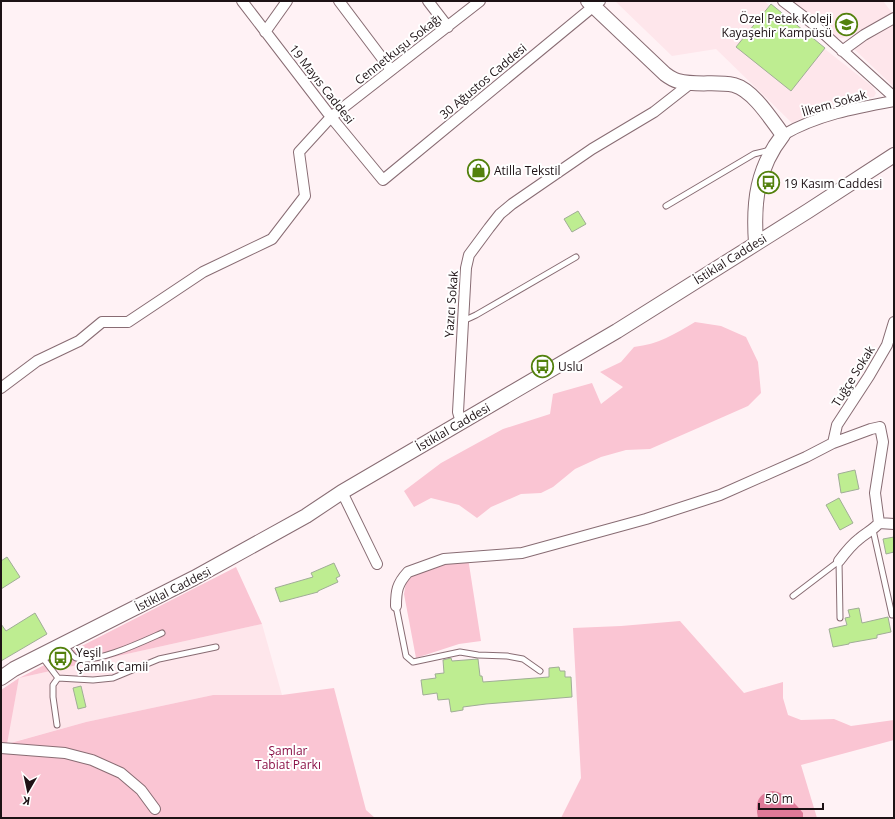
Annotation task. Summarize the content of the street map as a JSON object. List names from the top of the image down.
{
  "streets": {
    "main road": ["İstiklal Caddesi"],
    "street": [
      "Cennetkuşu Sokağı",
      "30 Ağustos Caddesi",
      "19 Mayıs Caddesi",
      "İlkem Sokak",
      "Yazıcı Sokak",
      "Tuğçe Sokak"
    ]
  },
  "crossings": [
    ["Cennetkuşu Sokağı", "19 Mayıs Caddesi"],
    ["30 Ağustos Caddesi", "19 Mayıs Caddesi"],
    ["İstiklal Caddesi", "Yazıcı Sokak"]
  ],
  "parks": ["Şamlar Tabiat Parkı"],
  "places": {
    "school or university": ["Özel Petek Koleji Kayaşehir Kampüsü"],
    "shop": ["Atilla Tekstil"],
    "bus stop": ["19 Kasım Caddesi", "Uslu", "Yeşil Çamlık Camii"]
  },
  "scale_bar": "50 m",
  "north": "bottom"
}
